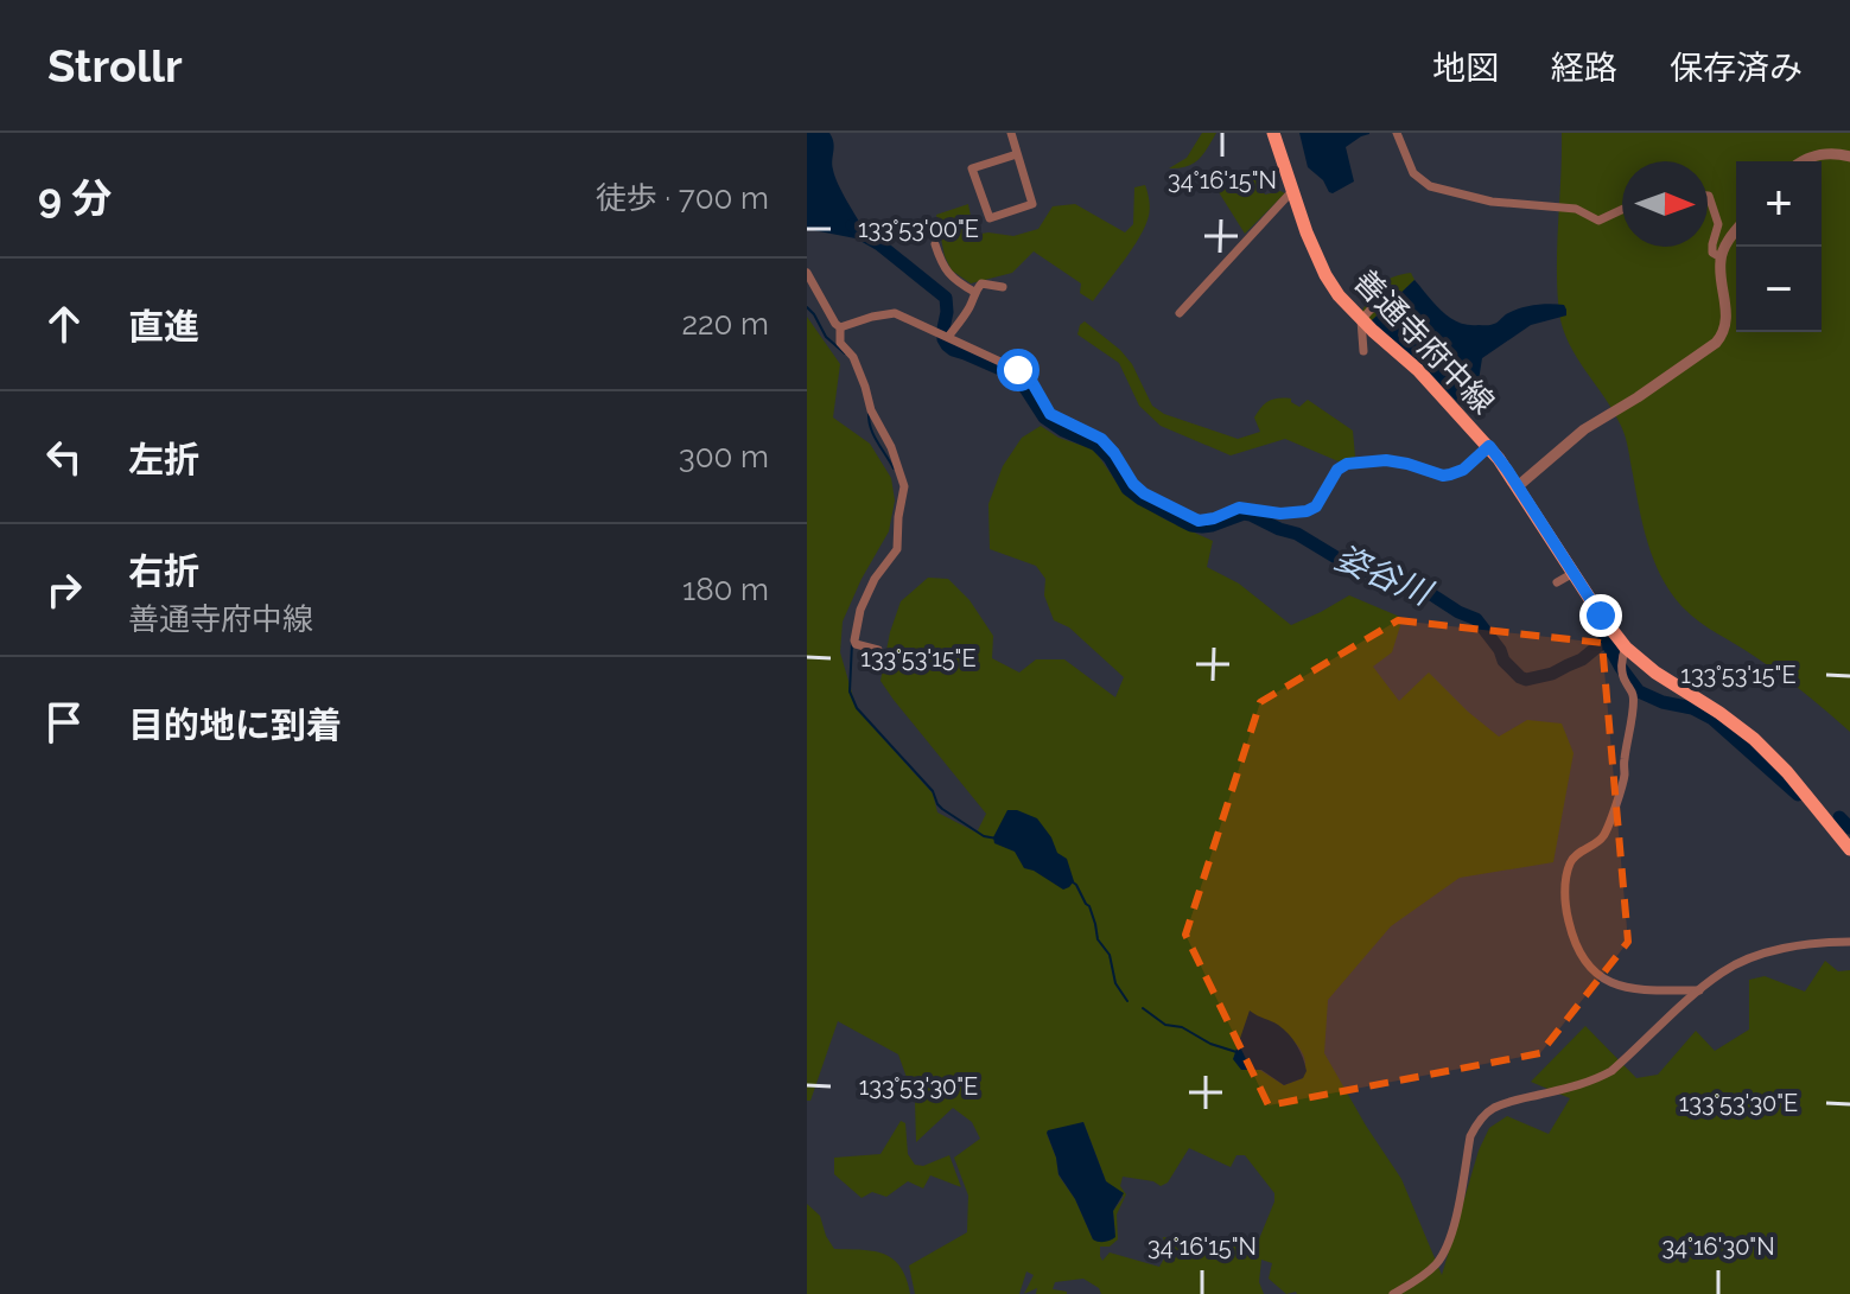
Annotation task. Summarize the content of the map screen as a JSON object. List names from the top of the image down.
{
  "streets": {
    "main road": ["善通寺府中線"]
  },
  "water": ["姿谷川"],
  "north": "right",
  "page": {
    "header": "Strollr",
    "nav": ["地図", "経路", "保存済み"],
    "heading": ["9 分", "徒歩 · 700 m"],
    "map_buttons": ["+", "−"],
    "list": [
      ["直進", "220 m"],
      ["左折", "300 m"],
      ["右折", "善通寺府中線", "180 m"],
      "目的地に到着"
    ]
  },
  "coordinates": [
    "34°16'15\"N",
    "133°53'00\"E",
    "133°53'15\"E",
    "133°53'30\"E",
    "34°16'30\"N"
  ]
}
